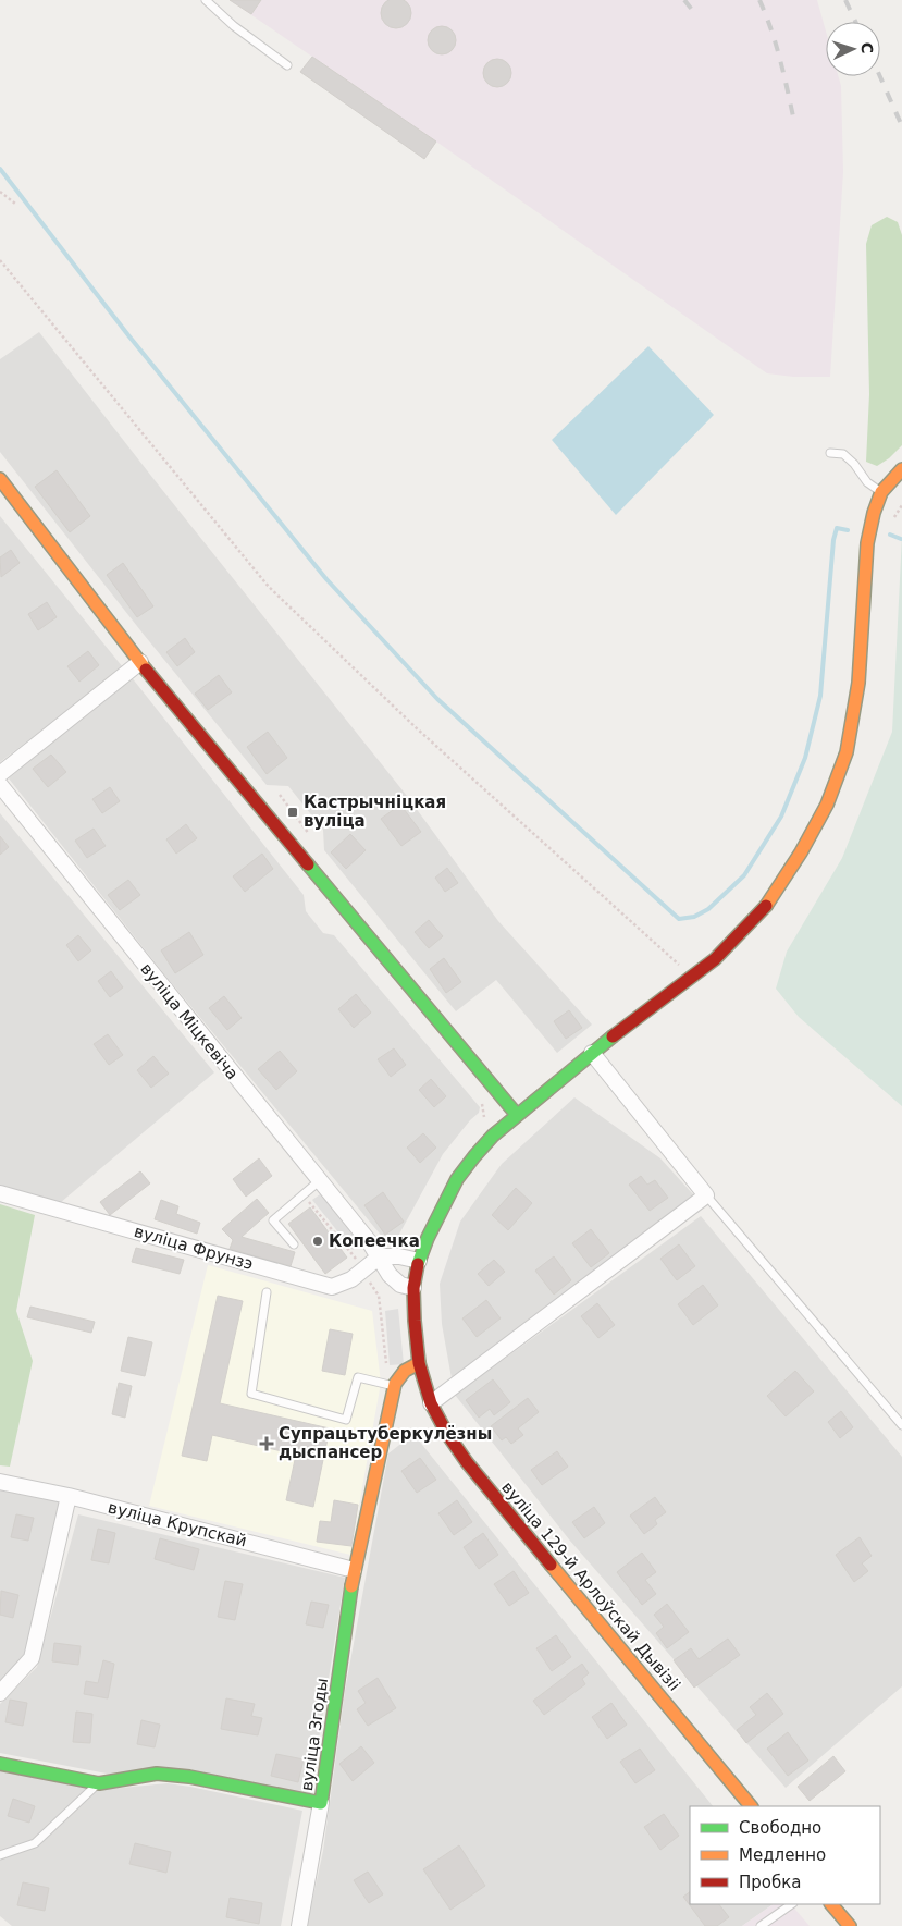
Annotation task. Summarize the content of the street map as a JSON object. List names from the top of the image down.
{
  "streets": {
    "main road": ["вуліца 129-й Арлоўскай Дывізіі", "вуліца Згоды"],
    "street": ["вуліца Міцкевіча", "вуліца Фрунзэ", "вуліца Крупскай"]
  },
  "crossings": [
    ["вуліца Міцкевіча", "вуліца Фрунзэ"],
    ["вуліца Міцкевіча", "вуліца 129-й Арлоўскай Дывізіі"],
    ["вуліца Крупскай", "вуліца Згоды"],
    ["вуліца 129-й Арлоўскай Дывізіі", "вуліца Згоды"]
  ],
  "places": {
    "transit": ["Кастрычніцкая вуліца"],
    "other": ["Копеечка"],
    "health": ["Супрацьтуберкулёзны дыспансер"]
  },
  "legend": ["Свободно", "Медленно", "Пробка"],
  "north": "right"
}
